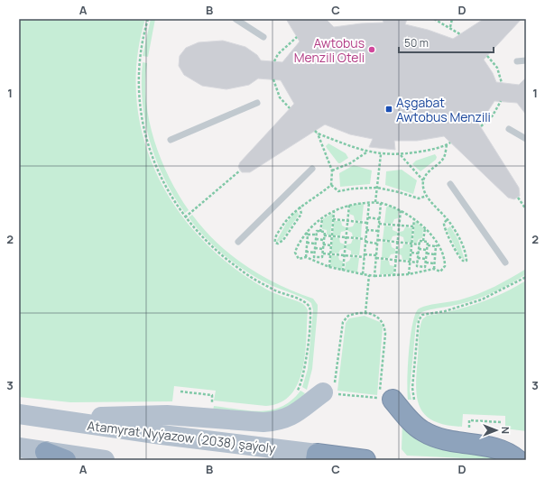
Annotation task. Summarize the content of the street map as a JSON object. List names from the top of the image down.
{
  "streets": {
    "highway": ["Atamyrat Nyýazow (2038) şaýoly"]
  },
  "places": {
    "other": ["Awtobus Menzili Oteli"],
    "transit": ["Aşgabat Awtobus Menzili"]
  },
  "scale_bar": "50 m",
  "north": "right",
  "grid": {
    "columns": [
      "A",
      "B",
      "C",
      "D"
    ],
    "rows": ["1", "2", "3"]
  }
}
